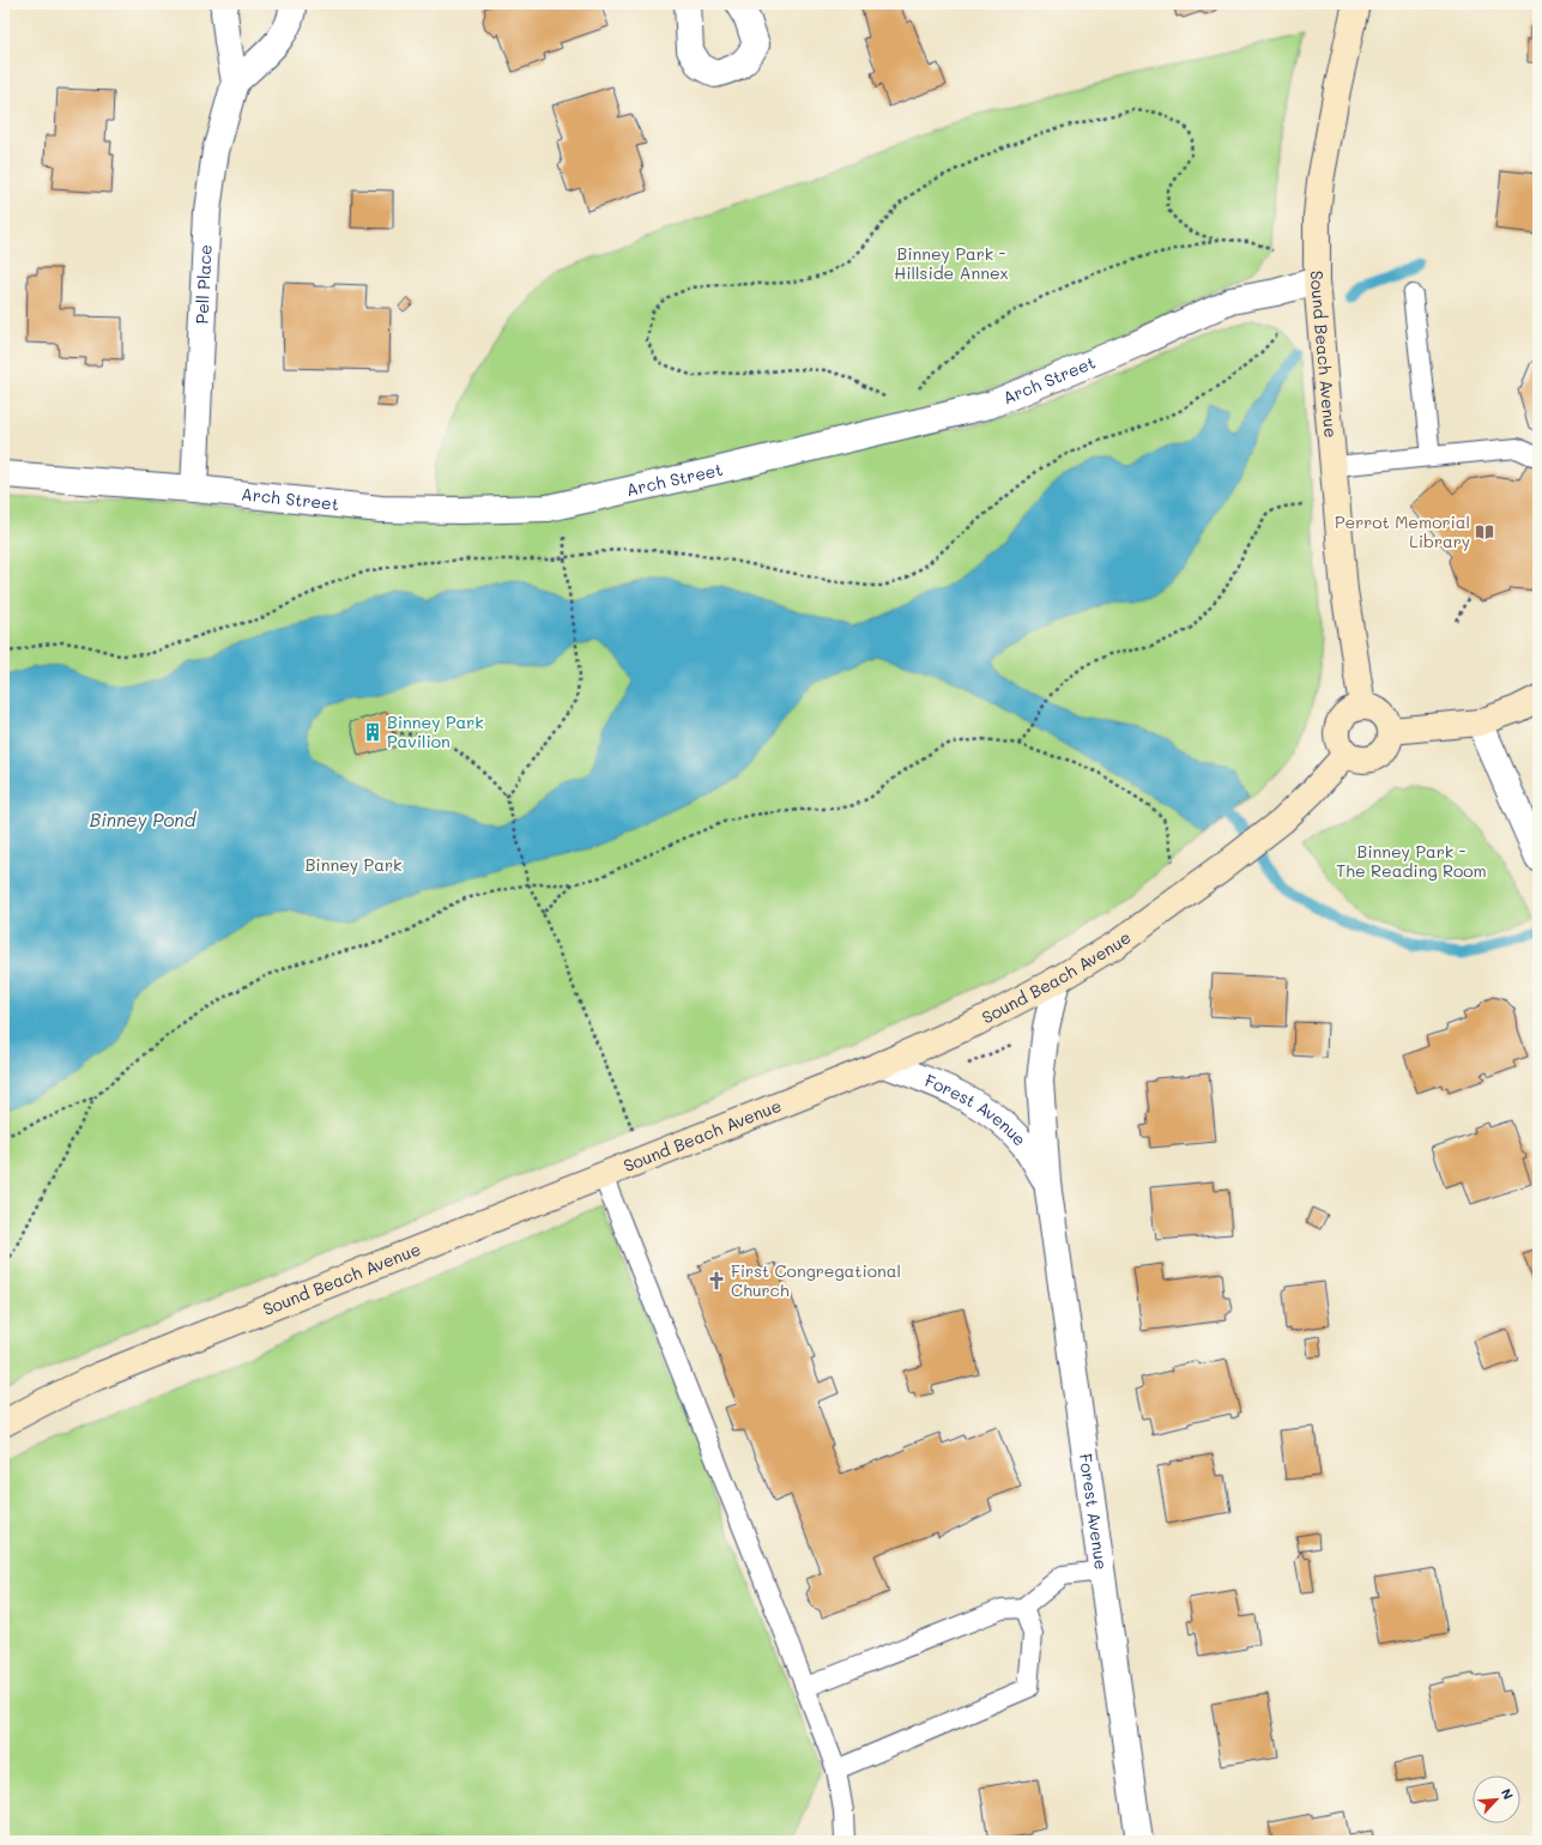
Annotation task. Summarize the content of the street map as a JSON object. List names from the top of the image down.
{
  "streets": {
    "street": [
      "Pell Place",
      "Sound Beach Avenue",
      "Arch Street",
      "Forest Avenue"
    ]
  },
  "crossings": [
    ["Pell Place", "Arch Street"],
    ["Sound Beach Avenue", "Arch Street"],
    ["Sound Beach Avenue", "Forest Avenue"]
  ],
  "water": ["Binney Pond"],
  "parks": ["Binney Park - Hillside Annex", "Binney Park - The Reading Room", "Binney Park"],
  "places": {
    "library": ["Perrot Memorial Library"],
    "building": ["Binney Park Pavilion"],
    "church": ["First Congregational Church"]
  },
  "north": "top right"
}
